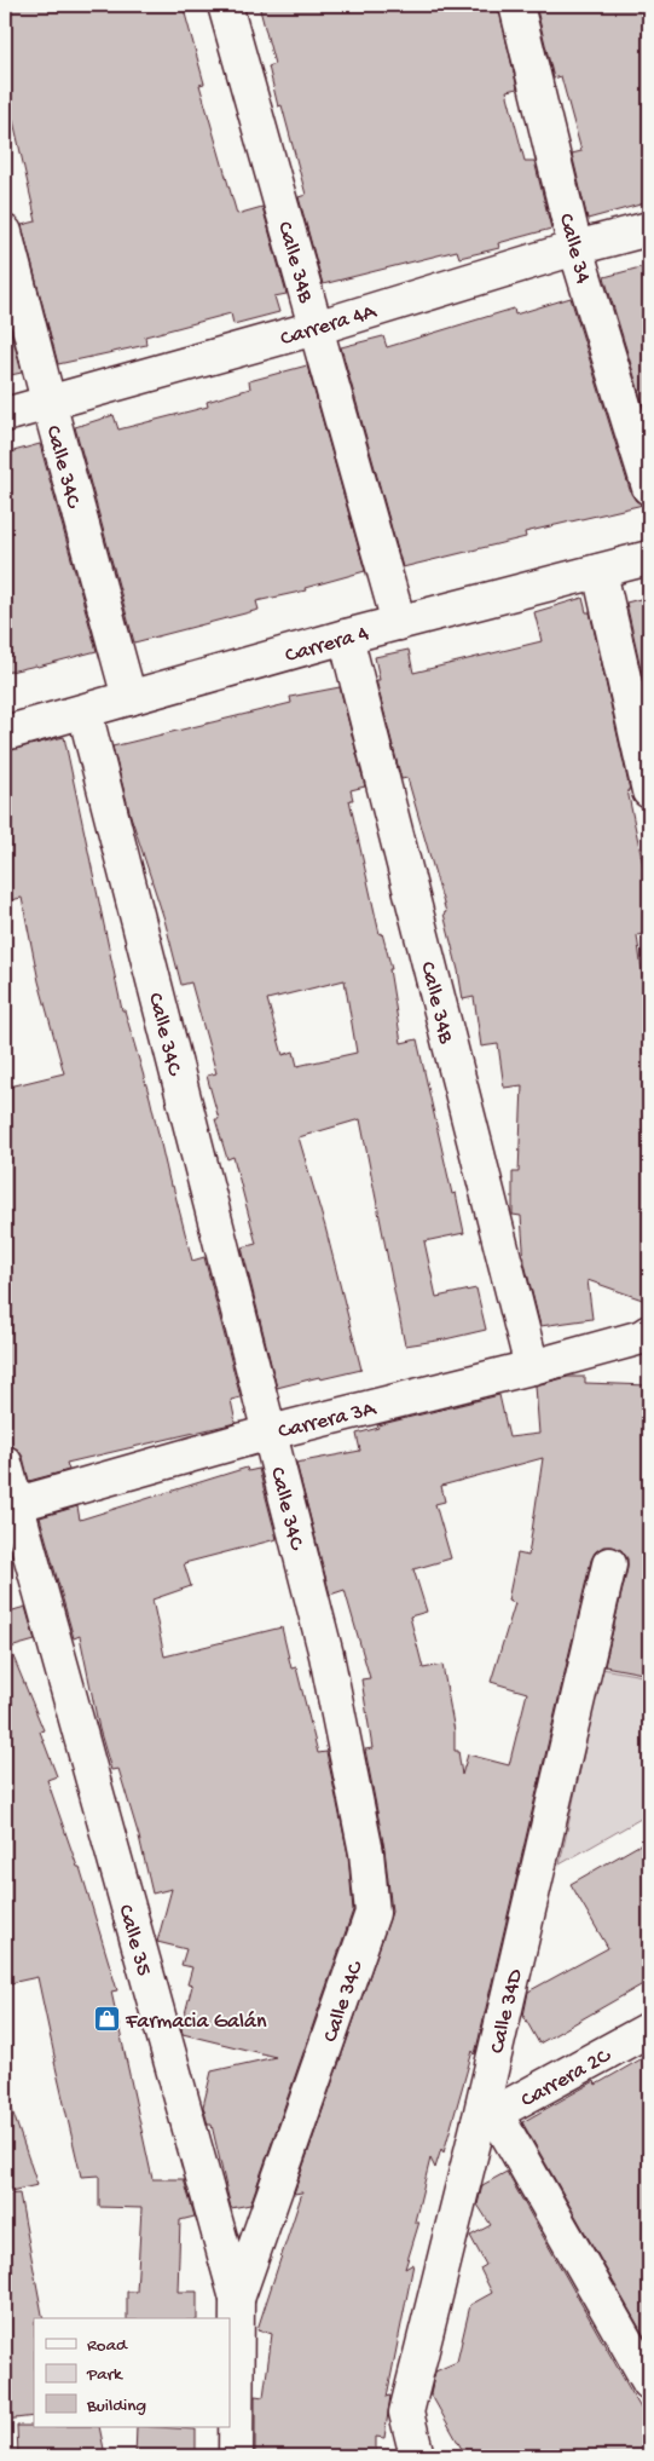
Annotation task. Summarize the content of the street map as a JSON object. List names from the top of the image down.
{
  "streets": {
    "street": [
      "Calle 34",
      "Calle 34B",
      "Carrera 4A",
      "Calle 34C",
      "Carrera 4",
      "Carrera 3A",
      "Calle 35",
      "Calle 34D",
      "Carrera 2C"
    ]
  },
  "crossings": [
    ["Calle 34", "Carrera 4A"],
    ["Calle 34B", "Carrera 4A"],
    ["Calle 34B", "Carrera 4"],
    ["Calle 34B", "Carrera 3A"],
    ["Carrera 4A", "Calle 34C"],
    ["Calle 34C", "Carrera 4"],
    ["Calle 34C", "Carrera 3A"],
    ["Calle 34C", "Calle 35"],
    ["Carrera 3A", "Calle 35"],
    ["Calle 34D", "Carrera 2C"]
  ],
  "places": {
    "shop": ["Farmacia Galán"]
  },
  "legend": ["Road", "Park", "Building"]
}
